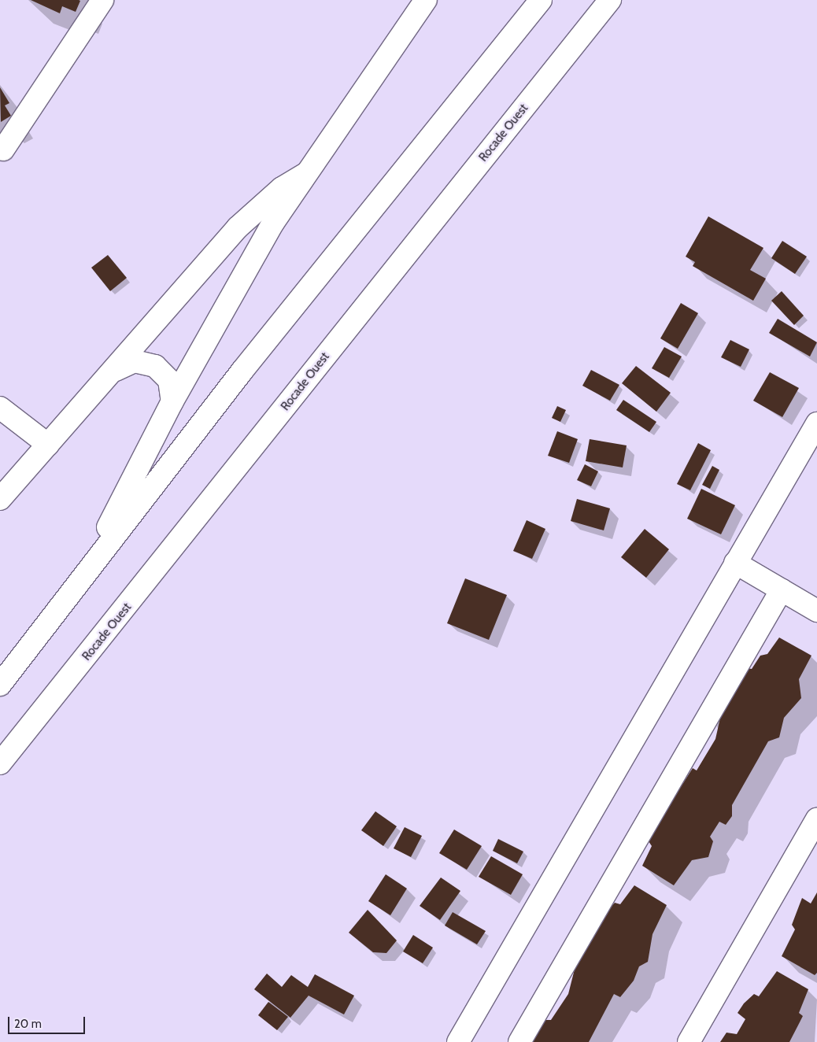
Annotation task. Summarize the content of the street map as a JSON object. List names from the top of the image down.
{
  "streets": {
    "main road": ["Rocade Ouest"]
  },
  "scale_bar": "20 m"
}
